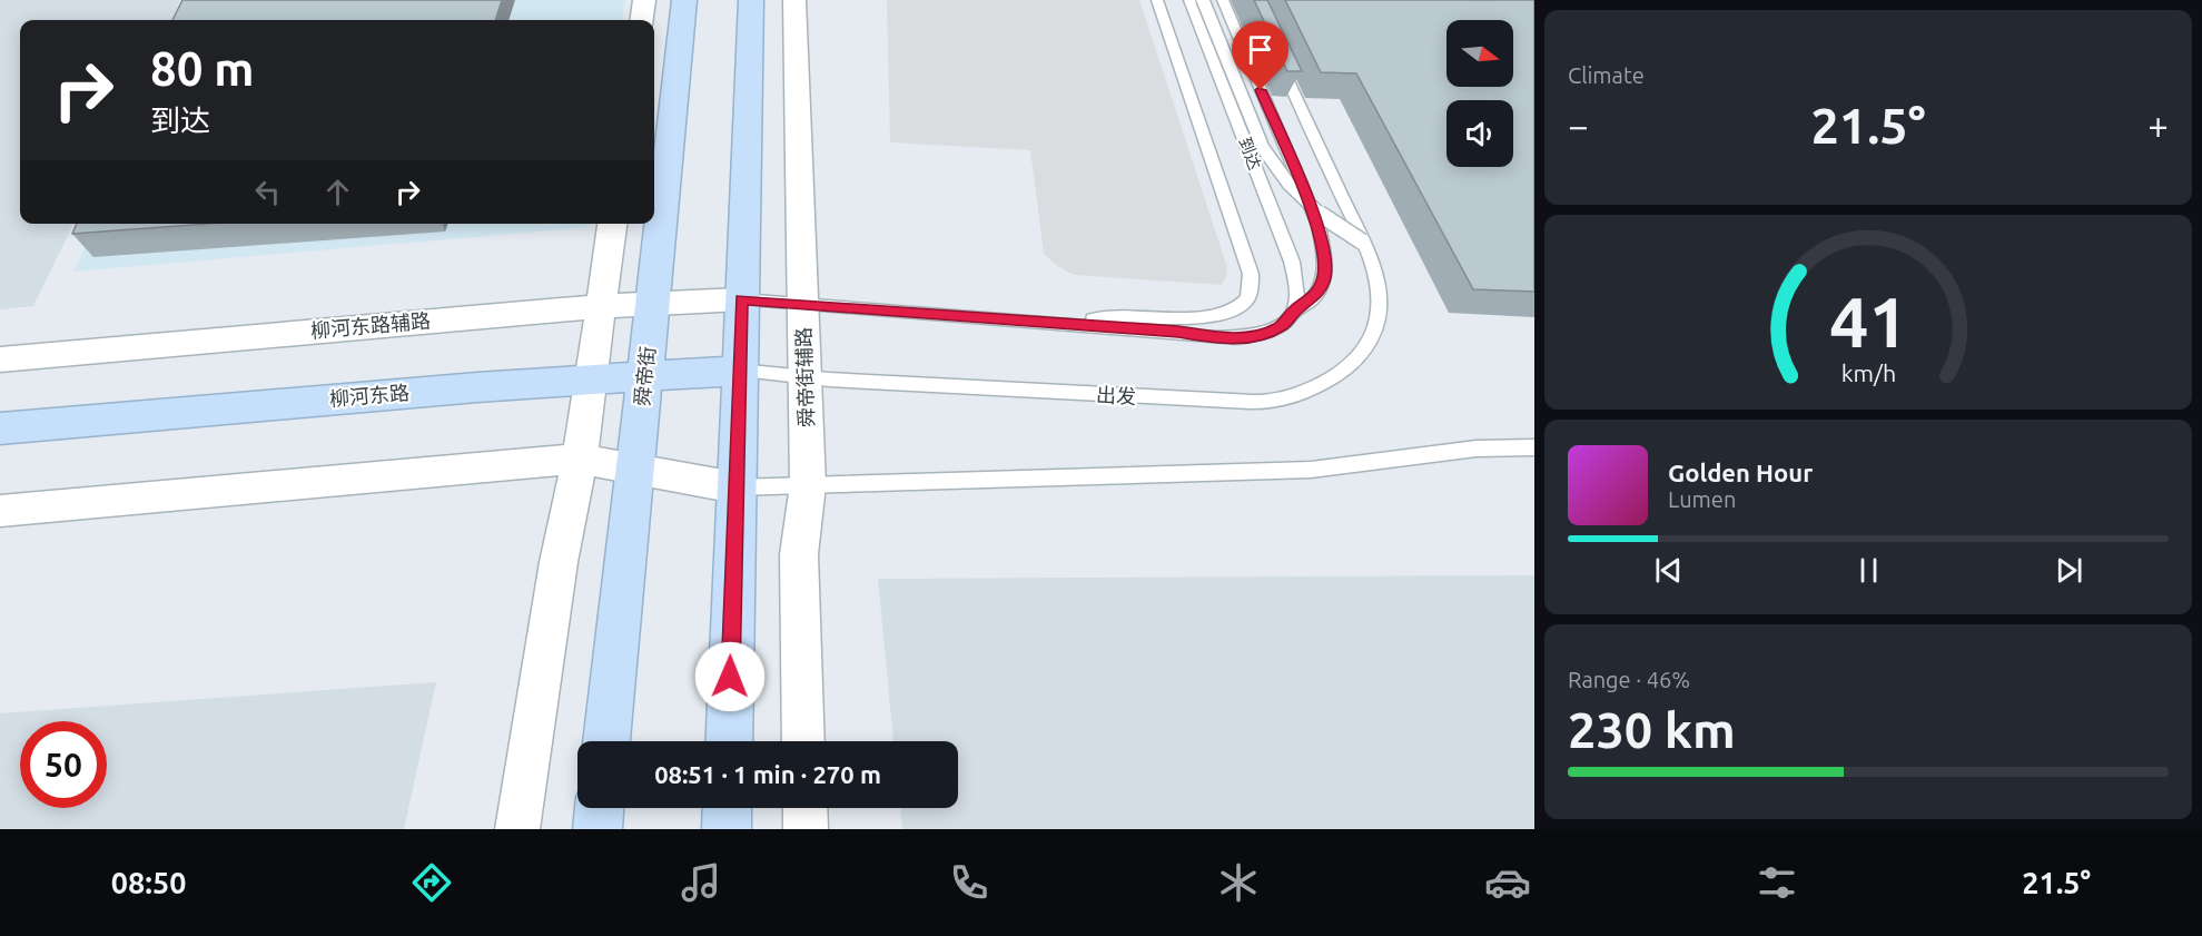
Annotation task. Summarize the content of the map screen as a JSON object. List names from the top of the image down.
{
  "streets": {
    "main road": ["舜帝街", "柳河东路"],
    "street": ["柳河东路辅路", "舜帝街辅路"],
    "lane": ["到达", "出发"]
  },
  "crossings": [
    ["到达", "柳河东路辅路"],
    ["到达", "舜帝街辅路"],
    ["柳河东路辅路", "舜帝街"],
    ["舜帝街", "柳河东路"],
    ["舜帝街辅路", "出发"],
    ["柳河东路", "出发"]
  ],
  "north": "right",
  "page": {
    "tile": [
      "Climate",
      ["Range · 46%", "230 km"]
    ],
    "turn": ["80 m", "到达"],
    "heat": ["−", "21.5°", "+"],
    "song": ["Golden Hour", "Lumen"],
    "limit": "50",
    "trip": "08:51 · 1 min · 270 m",
    "tabs": ["08:50", "21.5°"],
    "gauge": ["41", "km/h"]
  }
}
